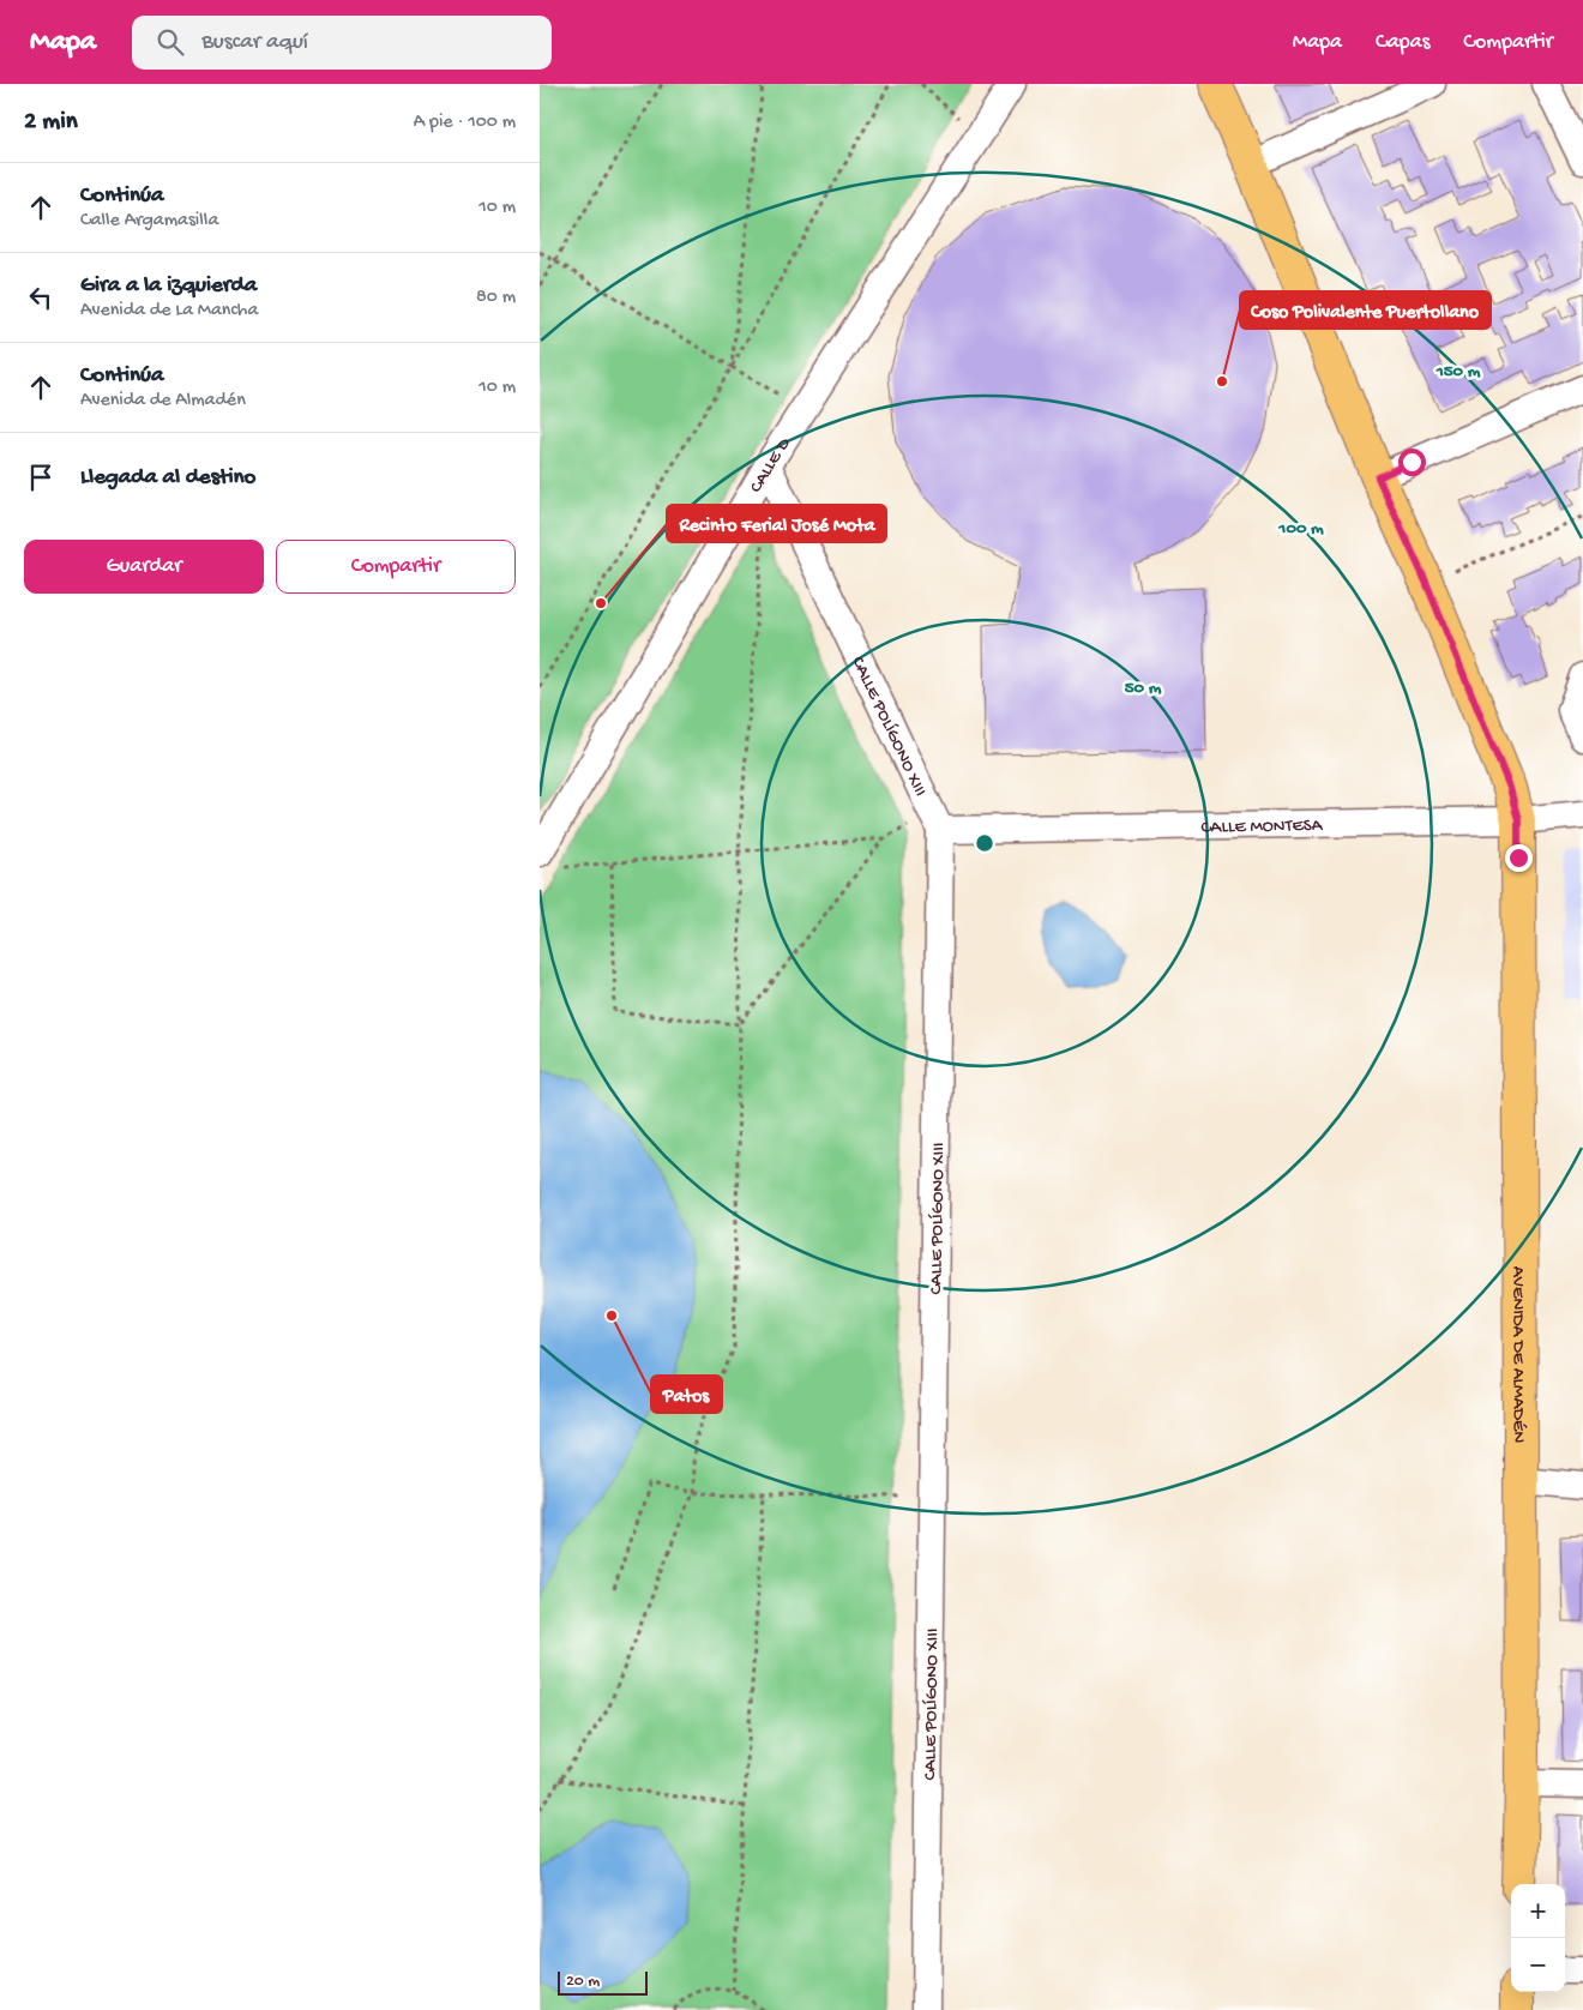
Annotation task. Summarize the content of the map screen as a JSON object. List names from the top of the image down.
{
  "streets": {
    "main road": ["AVENIDA DE ALMADÉN"],
    "street": ["CALLE D", "CALLE POLÍGONO XIII", "CALLE MONTESA"]
  },
  "crossings": [
    ["CALLE D", "CALLE POLÍGONO XIII"],
    ["CALLE POLÍGONO XIII", "CALLE MONTESA"],
    ["CALLE MONTESA", "AVENIDA DE ALMADÉN"]
  ],
  "places": ["Coso Polivalente Puertollano", "Recinto Ferial José Mota", "Patos"],
  "scale_bar": "20 m",
  "page": {
    "header": "Mapa",
    "search": "Buscar aquí",
    "nav": ["Mapa", "Capas", "Compartir"],
    "heading": ["2 min", "A pie · 100 m"],
    "list": [
      ["Continúa", "Calle Argamasilla", "10 m"],
      ["Gira a la izquierda", "Avenida de La Mancha", "80 m"],
      ["Continúa", "Avenida de Almadén", "10 m"],
      "Llegada al destino"
    ],
    "buttons": ["Guardar", "Compartir"],
    "map_buttons": ["+", "−"],
    "scale": "20 m"
  },
  "rings": ["150 m", "100 m", "50 m"]
}
